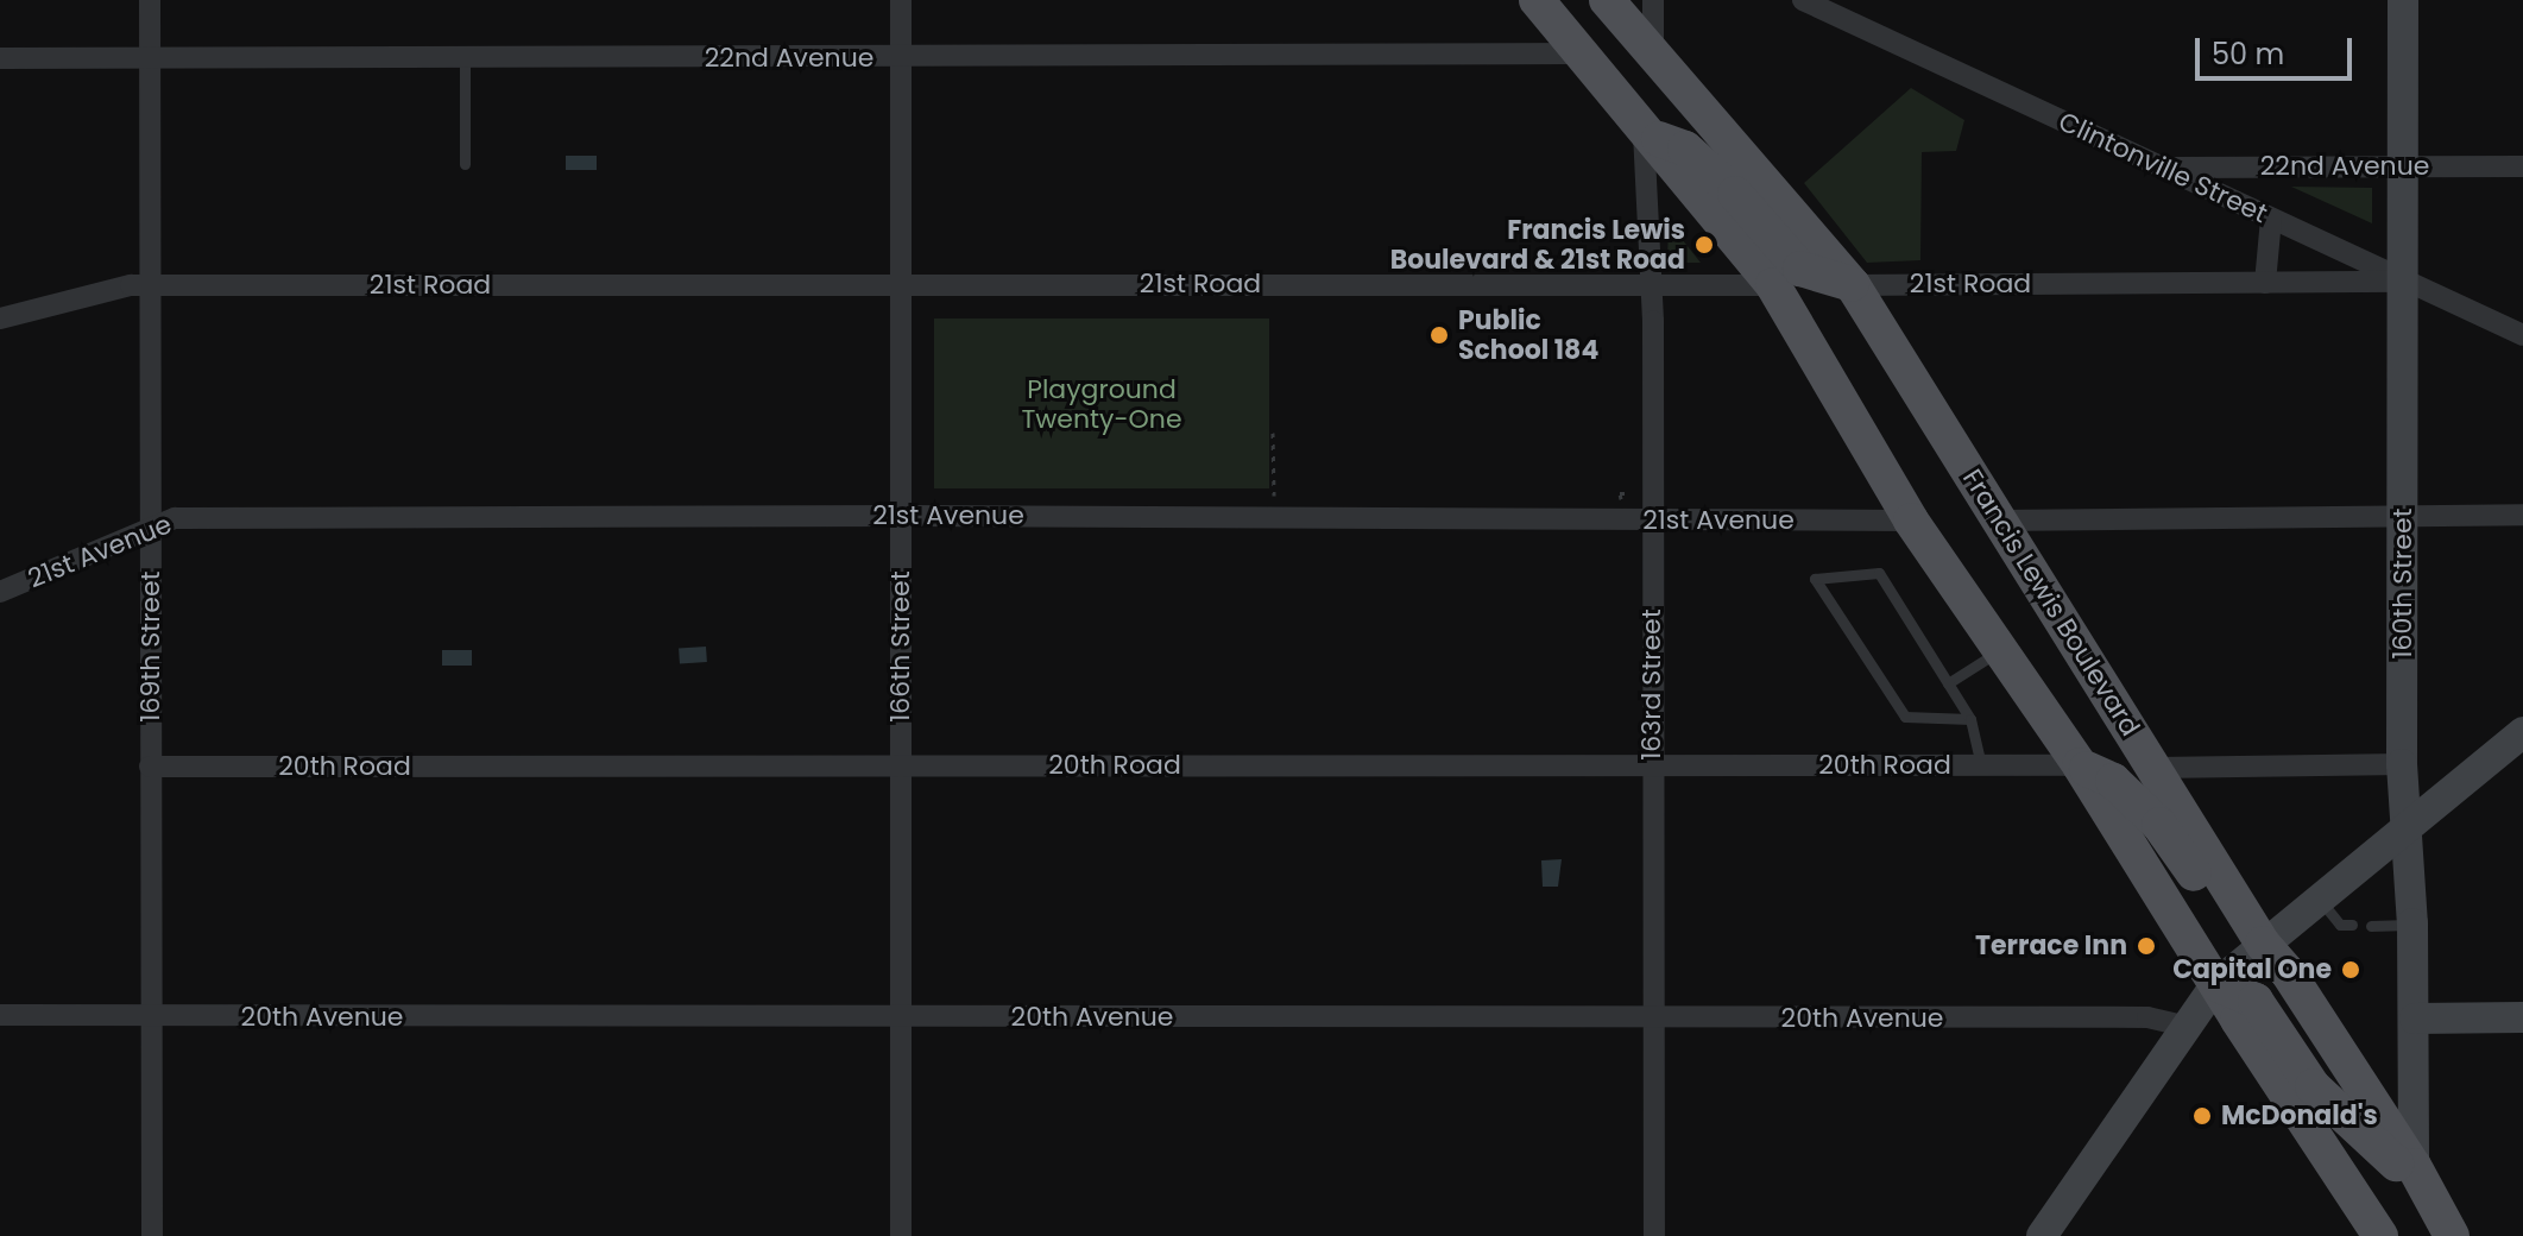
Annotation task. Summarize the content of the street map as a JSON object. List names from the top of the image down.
{
  "streets": {
    "main road": ["Francis Lewis Boulevard"],
    "street": [
      "22nd Avenue",
      "Clintonville Street",
      "21st Road",
      "21st Avenue",
      "160th Street",
      "169th Street",
      "166th Street",
      "163rd Street",
      "20th Road",
      "20th Avenue"
    ]
  },
  "crossings": [
    ["22nd Avenue", "Clintonville Street"],
    ["22nd Avenue", "160th Street"],
    ["22nd Avenue", "169th Street"],
    ["22nd Avenue", "166th Street"],
    ["Clintonville Street", "21st Road"],
    ["Clintonville Street", "160th Street"],
    ["21st Road", "160th Street"],
    ["21st Road", "Francis Lewis Boulevard"],
    ["21st Road", "169th Street"],
    ["21st Road", "166th Street"],
    ["21st Road", "163rd Street"],
    ["21st Avenue", "169th Street"],
    ["21st Avenue", "166th Street"],
    ["21st Avenue", "163rd Street"],
    ["160th Street", "Francis Lewis Boulevard"],
    ["169th Street", "20th Road"],
    ["169th Street", "20th Avenue"],
    ["166th Street", "20th Road"],
    ["166th Street", "20th Avenue"],
    ["163rd Street", "20th Road"],
    ["163rd Street", "20th Avenue"]
  ],
  "parks": ["Playground Twenty-One"],
  "places": [
    "Francis Lewis Boulevard & 21st Road",
    "Public School 184",
    "Terrace Inn",
    "Capital One",
    "McDonald's"
  ],
  "scale_bar": "50 m"
}
